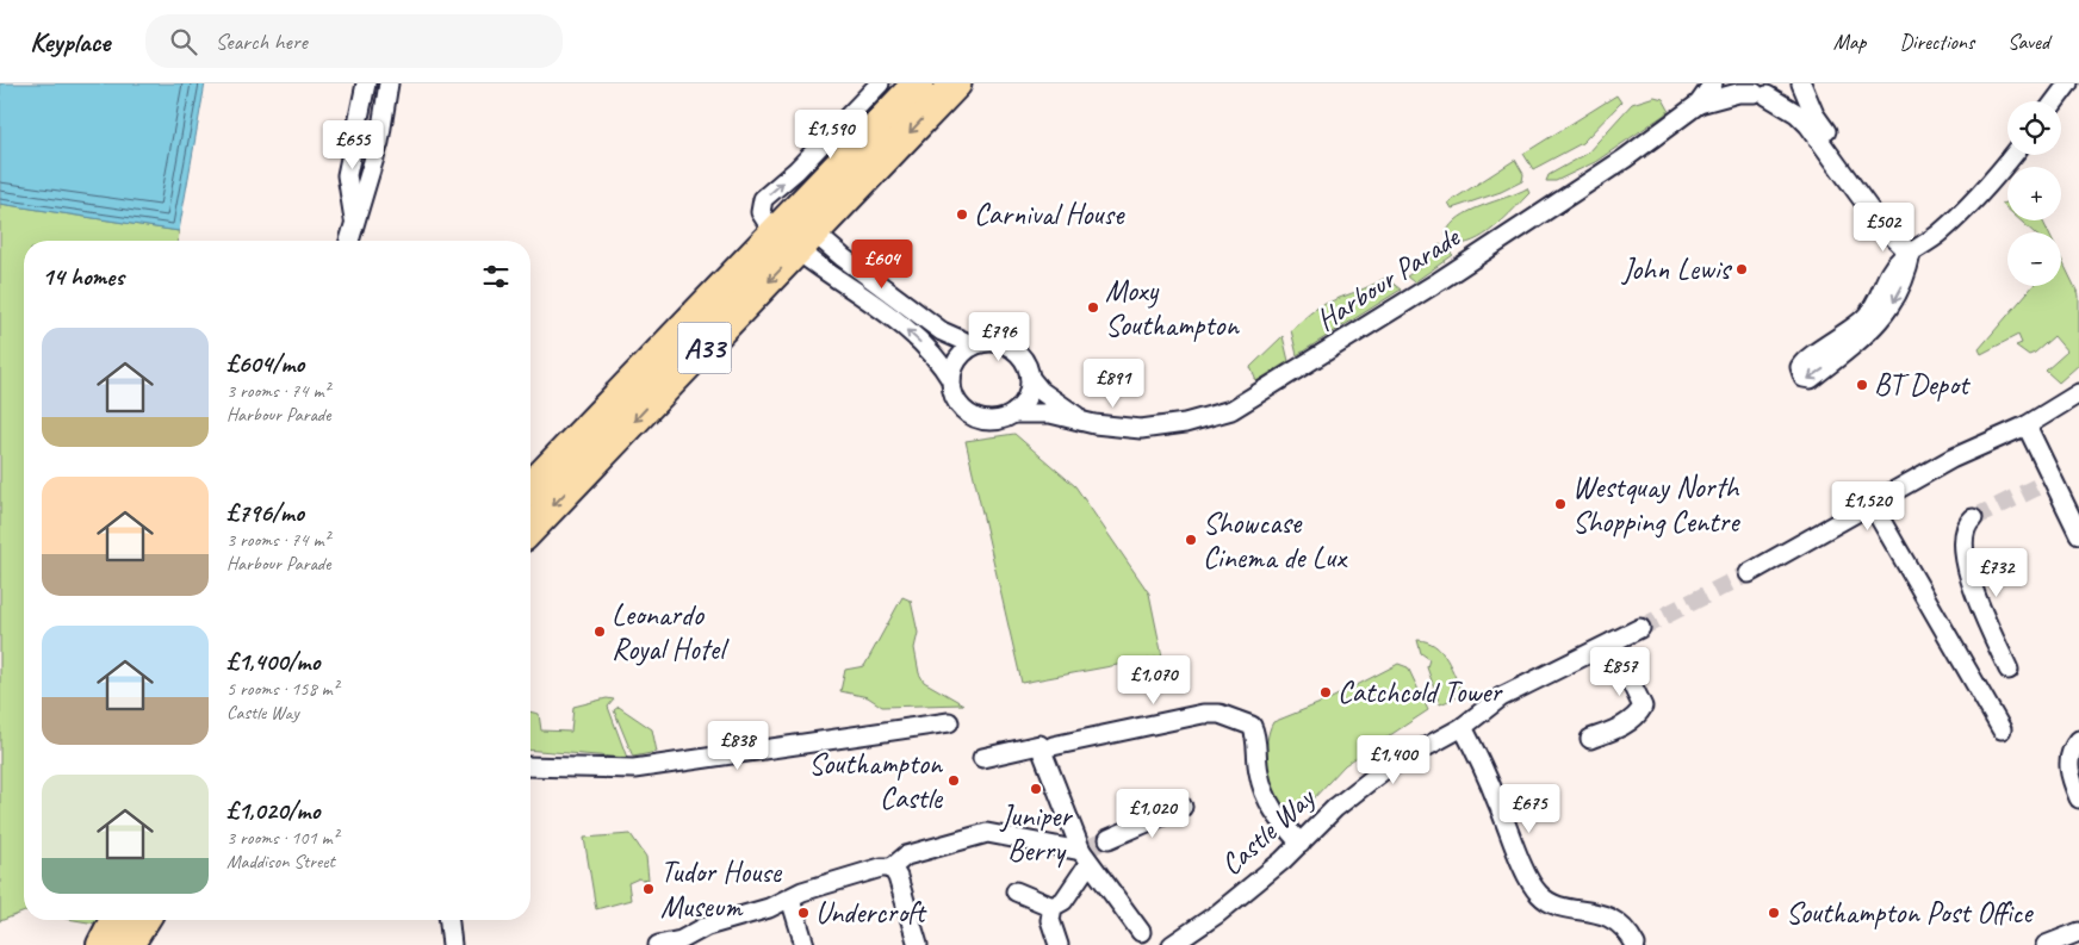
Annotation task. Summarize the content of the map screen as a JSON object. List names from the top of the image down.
{
  "streets": {
    "highway": ["A33"],
    "street": ["Harbour Parade", "Castle Way"]
  },
  "places": [
    "Carnival House",
    "John Lewis",
    "Moxy Southampton",
    "BT Depot",
    "Westquay North Shopping Centre",
    "Showcase Cinema de Lux",
    "Leonardo Royal Hotel",
    "Catchcold Tower",
    "Southampton Castle",
    "Juniper Berry",
    "Tudor House Museum",
    "Undercroft",
    "Southampton Post Office"
  ],
  "page": {
    "header": "Keyplace",
    "search": "Search here",
    "nav": ["Map", "Directions", "Saved"],
    "map_buttons": ["+", "−"],
    "price": [
      "£1,590",
      "£655",
      "£502",
      "£604",
      "£796",
      "£891",
      "£1,520",
      "£732",
      "£857",
      "£1,070",
      "£838",
      "£1,400",
      "£675",
      "£1,020"
    ],
    "heading": "14 homes",
    "list": [
      {
        "name": "£604/mo",
        "note": "3 rooms · 74 m² · Harbour Parade"
      },
      {
        "name": "£796/mo",
        "note": "3 rooms · 74 m² · Harbour Parade"
      },
      {
        "name": "£1,400/mo",
        "note": "5 rooms · 158 m² · Castle Way"
      },
      {
        "name": "£1,020/mo",
        "note": "3 rooms · 101 m² · Maddison Street"
      }
    ]
  }
}
